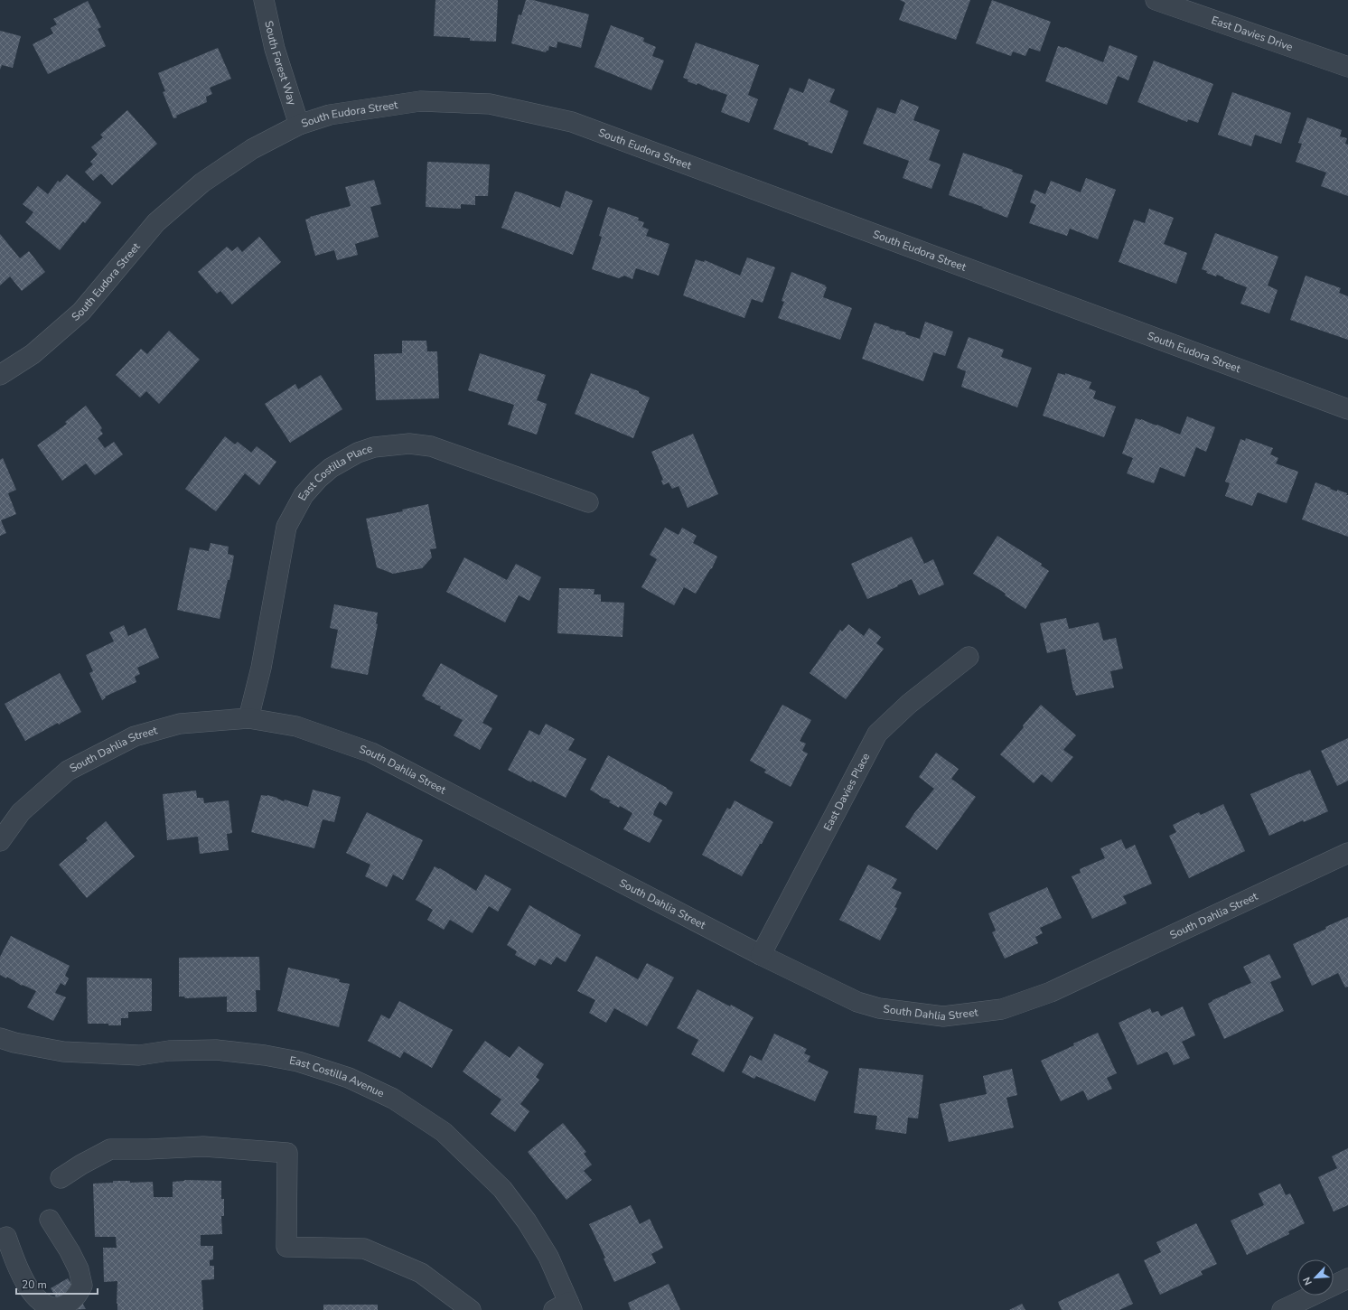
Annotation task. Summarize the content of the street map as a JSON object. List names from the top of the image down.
{
  "streets": {
    "street": [
      "East Davies Drive",
      "South Forest Way",
      "South Eudora Street",
      "East Costilla Place",
      "South Dahlia Street",
      "East Davies Place",
      "East Costilla Avenue"
    ]
  },
  "crossings": [
    ["South Forest Way", "South Eudora Street"],
    ["East Costilla Place", "South Dahlia Street"],
    ["South Dahlia Street", "East Davies Place"]
  ],
  "scale_bar": "20 m",
  "north": "bottom left"
}
